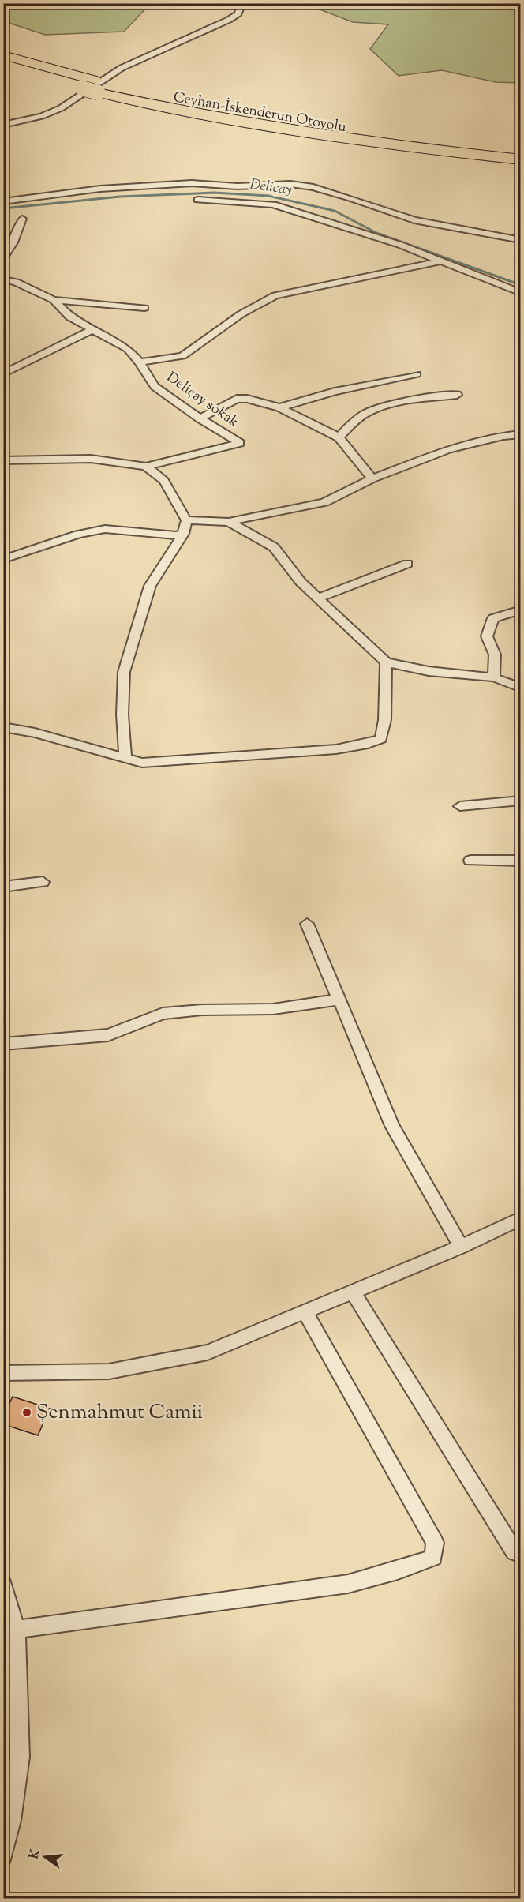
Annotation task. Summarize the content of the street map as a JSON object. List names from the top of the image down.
{
  "streets": {
    "highway": ["Ceyhan-İskenderun Otoyolu"],
    "street": ["Deliçay sokak"]
  },
  "water": ["Deliçay"],
  "places": ["Şenmahmut Camii"],
  "north": "left"
}
